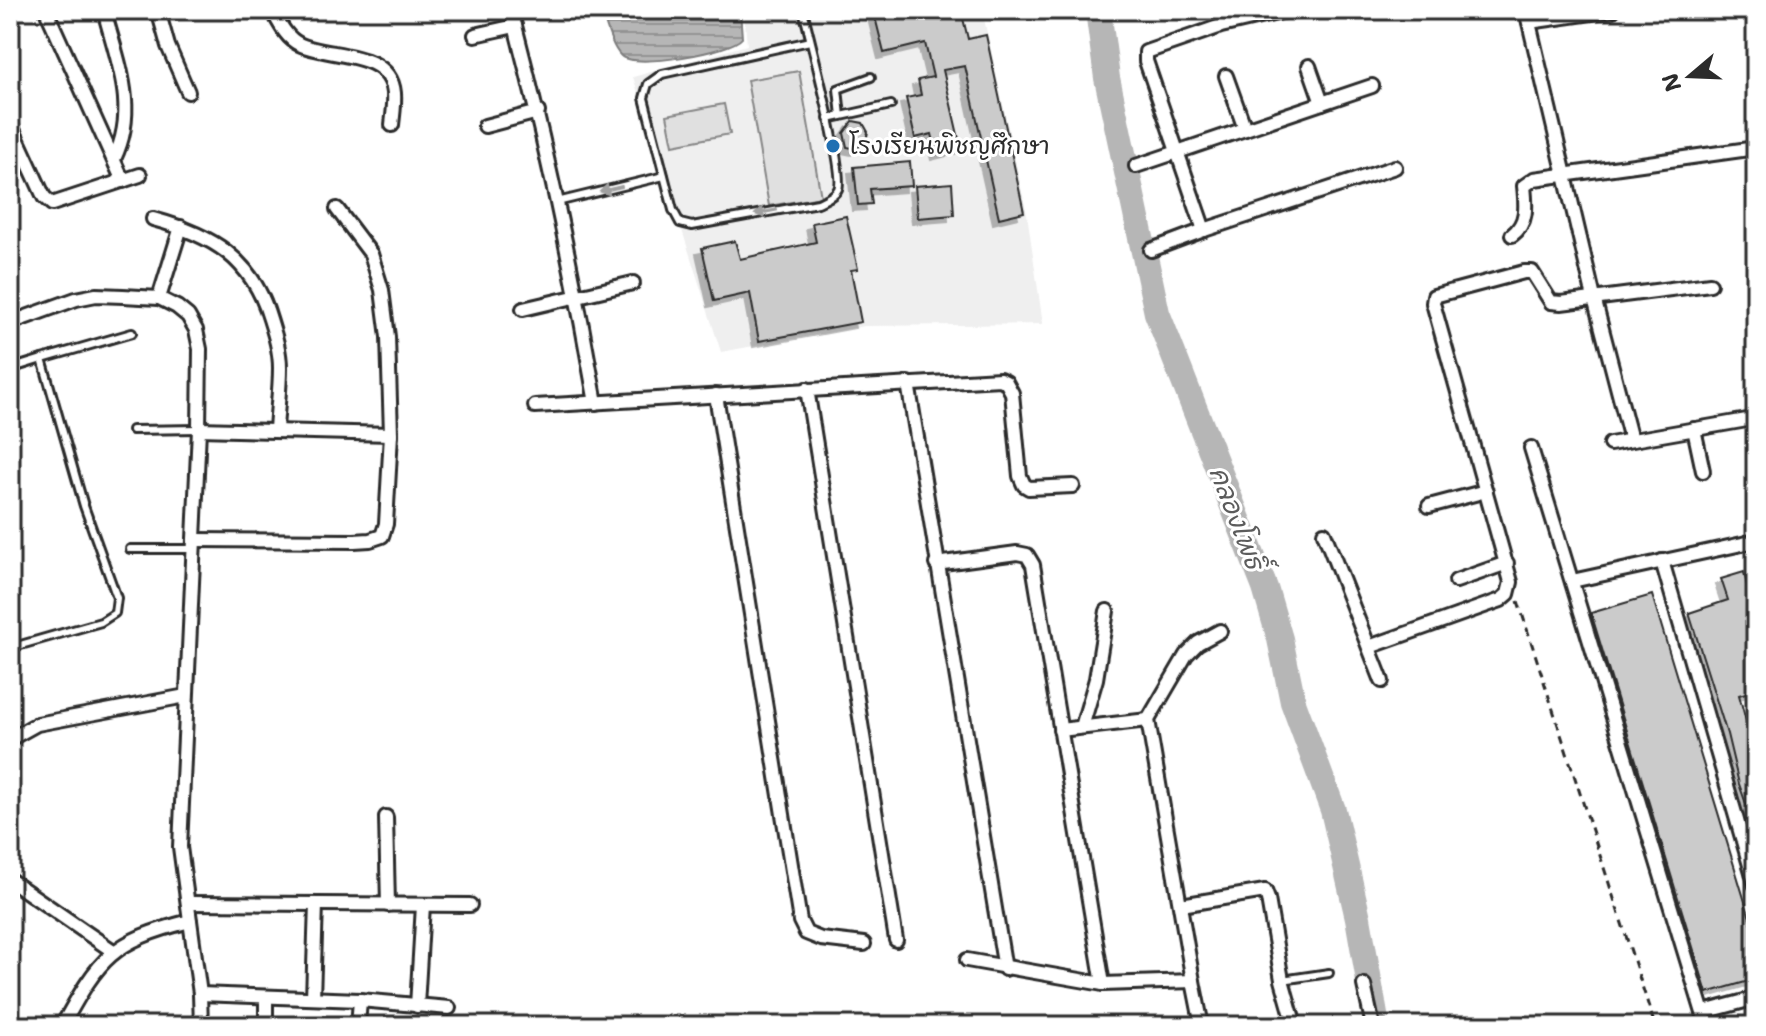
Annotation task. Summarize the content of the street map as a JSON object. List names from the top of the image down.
{
  "water": ["คลองโพธิ์"],
  "places": ["โรงเรียนพิชญศึกษา"],
  "north": "left"
}
